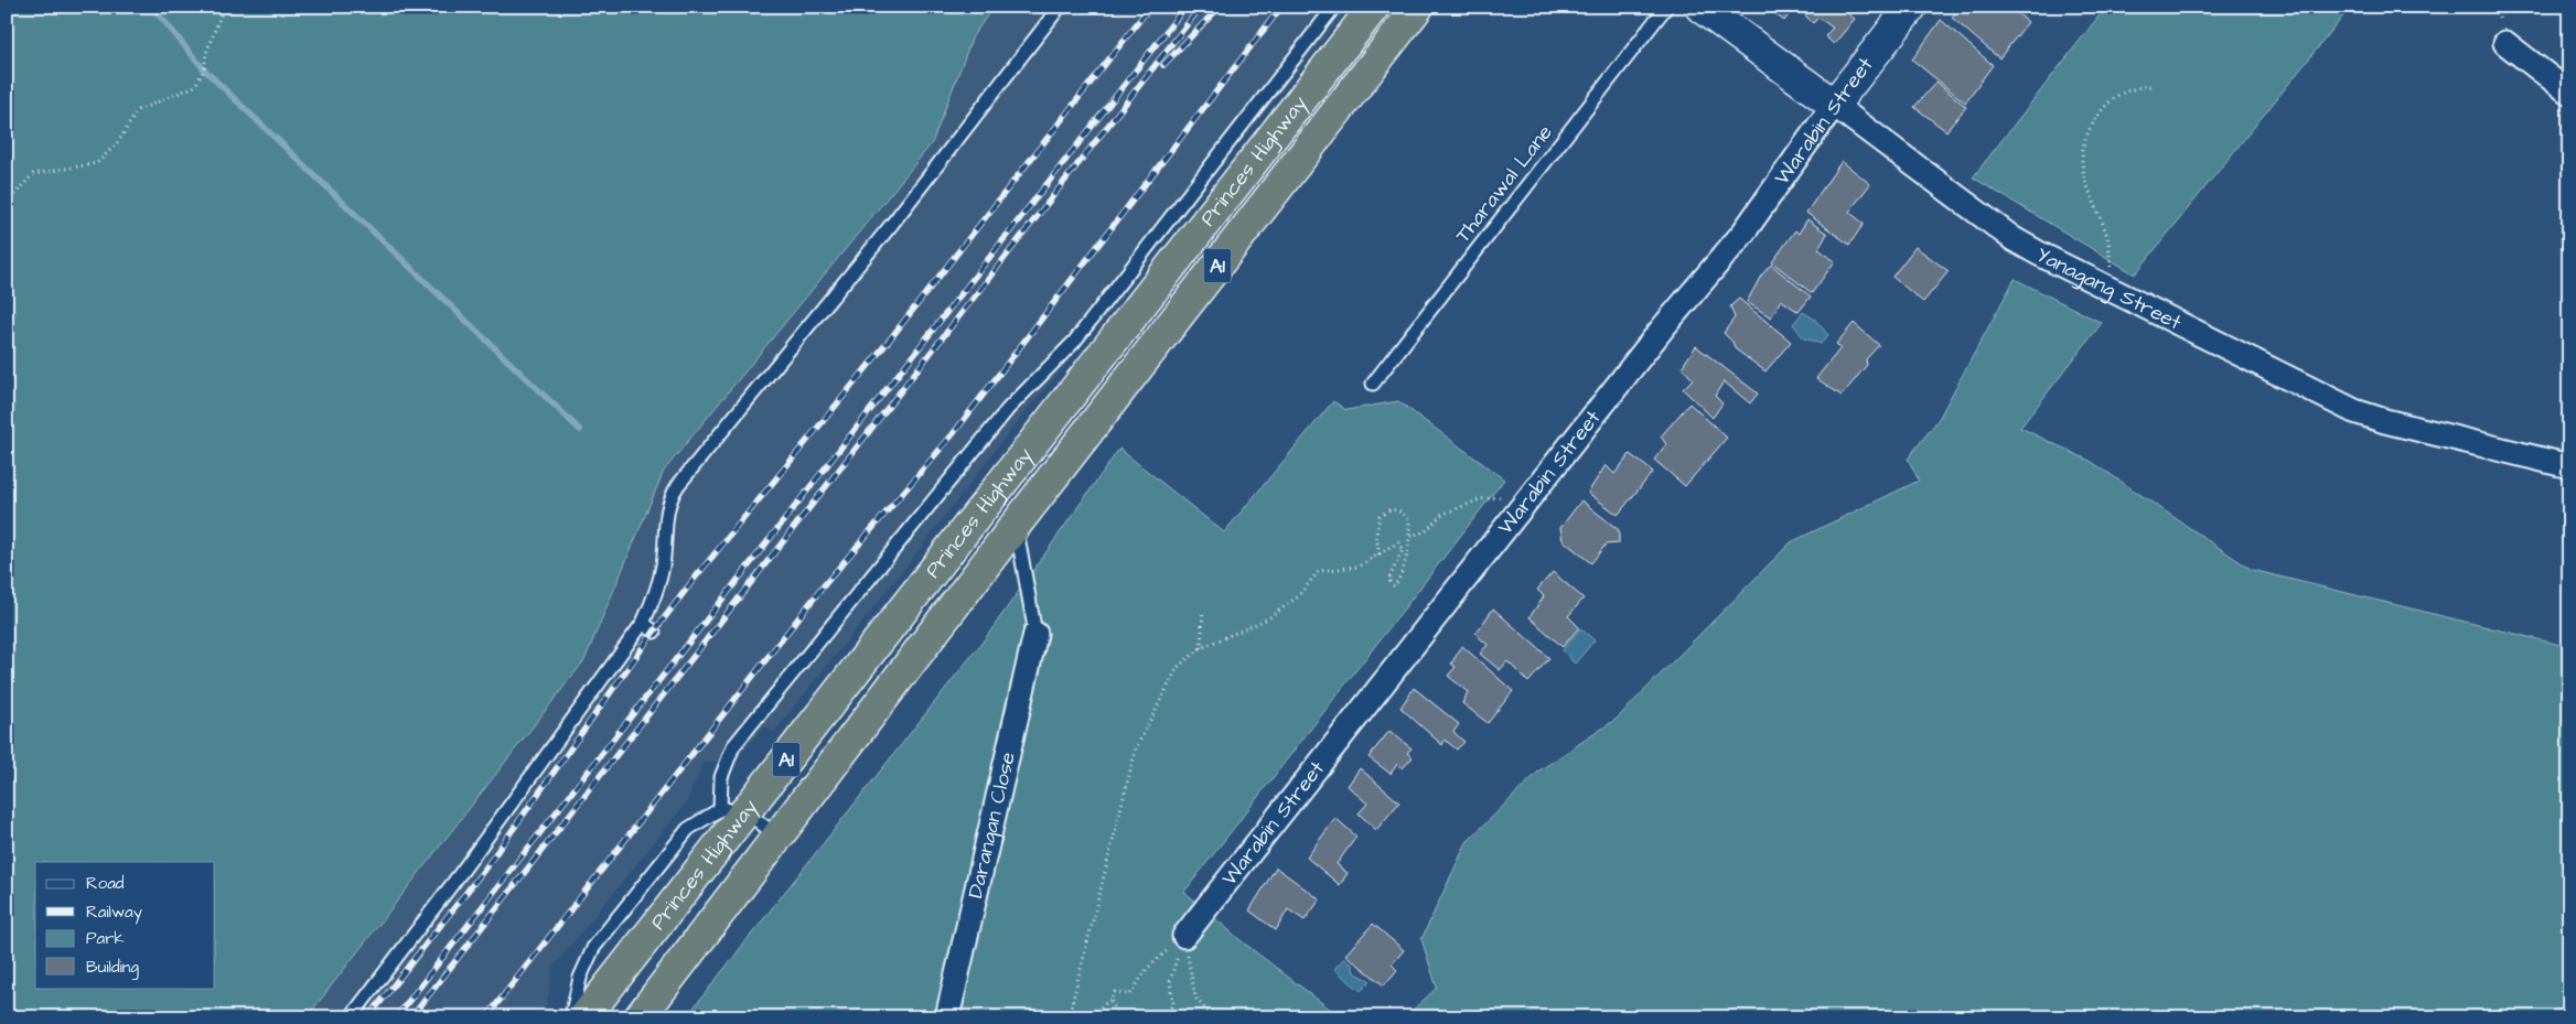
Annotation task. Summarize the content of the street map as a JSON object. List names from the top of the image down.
{
  "streets": {
    "highway": ["Princes Highway", "A1"],
    "street": ["Warabin Street", "Yanagang Street", "Darangan Close"],
    "lane": ["Tharawal Lane"]
  },
  "crossings": [
    ["Warabin Street", "Yanagang Street"]
  ],
  "legend": [
    "Road",
    "Railway",
    "Park",
    "Building"
  ]
}
